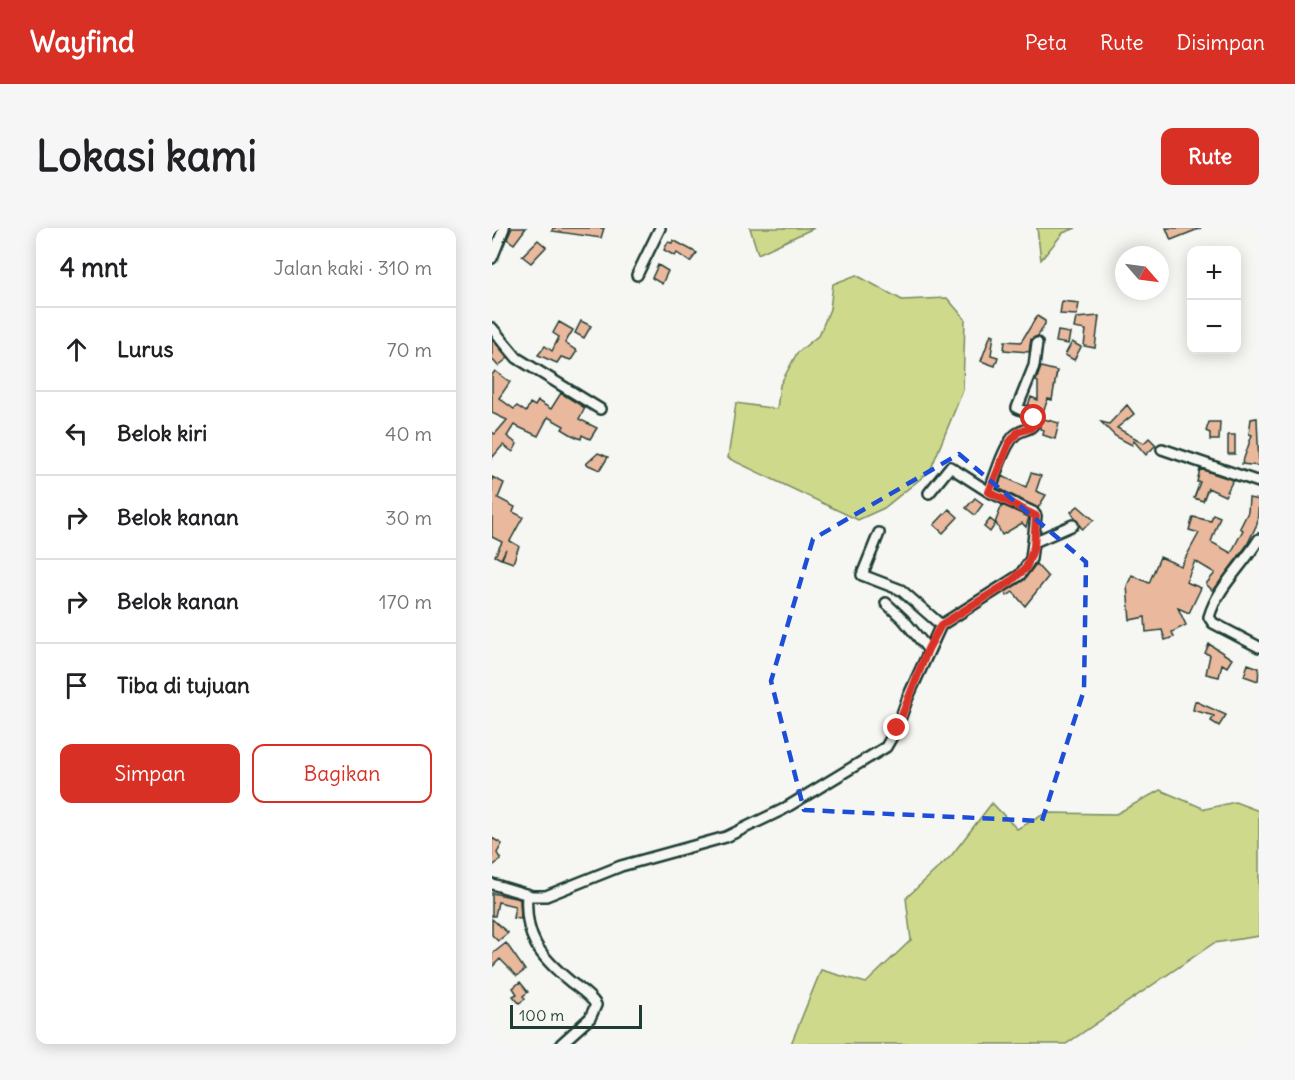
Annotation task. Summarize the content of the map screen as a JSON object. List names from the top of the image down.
{
  "scale_bar": "100 m",
  "north": "bottom right",
  "page": {
    "header": "Wayfind",
    "nav": ["Peta", "Rute", "Disimpan"],
    "buttons": [
      "Rute",
      ["Simpan", "Bagikan"]
    ],
    "title": "Lokasi kami",
    "heading": ["4 mnt", "Jalan kaki · 310 m"],
    "map_buttons": ["+", "−"],
    "list": [
      ["Lurus", "70 m"],
      ["Belok kiri", "40 m"],
      ["Belok kanan", "30 m"],
      ["Belok kanan", "170 m"],
      "Tiba di tujuan"
    ],
    "scale": "100 m"
  }
}
